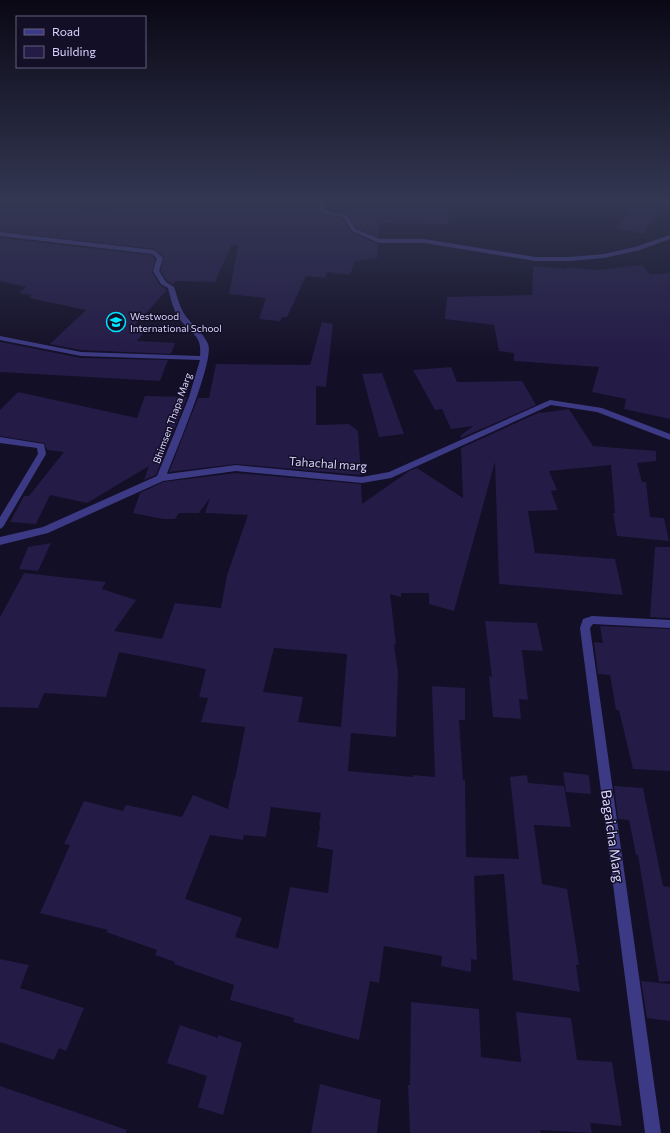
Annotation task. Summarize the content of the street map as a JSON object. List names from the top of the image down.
{
  "streets": {
    "street": ["Bhimsen Thapa Marg", "Tahachal marg", "Bagaicha Marg"]
  },
  "crossings": [
    ["Bhimsen Thapa Marg", "Tahachal marg"]
  ],
  "places": {
    "school or university": ["Westwood International School"]
  },
  "legend": ["Road", "Building"]
}
